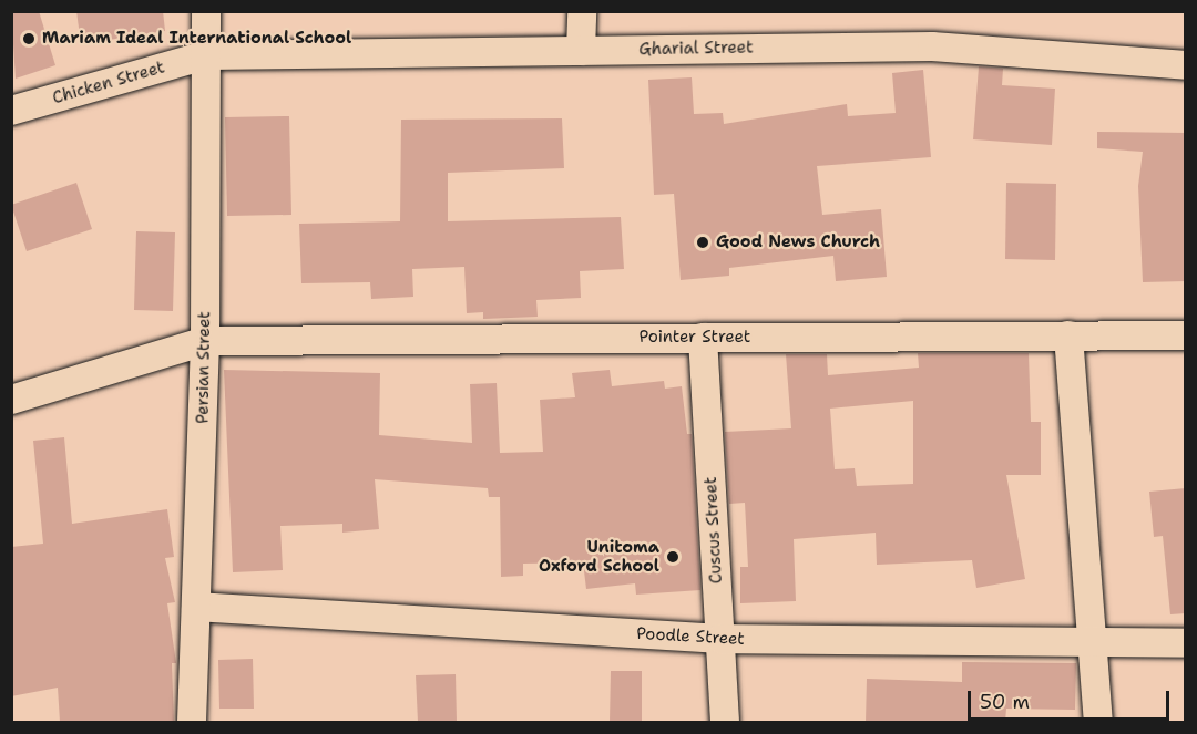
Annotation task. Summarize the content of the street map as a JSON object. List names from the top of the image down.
{
  "streets": {
    "street": [
      "Gharial Street",
      "Chicken Street",
      "Pointer Street",
      "Persian Street",
      "Cuscus Street",
      "Poodle Street"
    ]
  },
  "crossings": [
    ["Gharial Street", "Chicken Street"],
    ["Gharial Street", "Persian Street"],
    ["Chicken Street", "Persian Street"],
    ["Pointer Street", "Persian Street"],
    ["Pointer Street", "Cuscus Street"],
    ["Persian Street", "Poodle Street"],
    ["Cuscus Street", "Poodle Street"]
  ],
  "places": ["Mariam Ideal International School", "Good News Church", "Unitoma Oxford School"],
  "scale_bar": "50 m"
}
